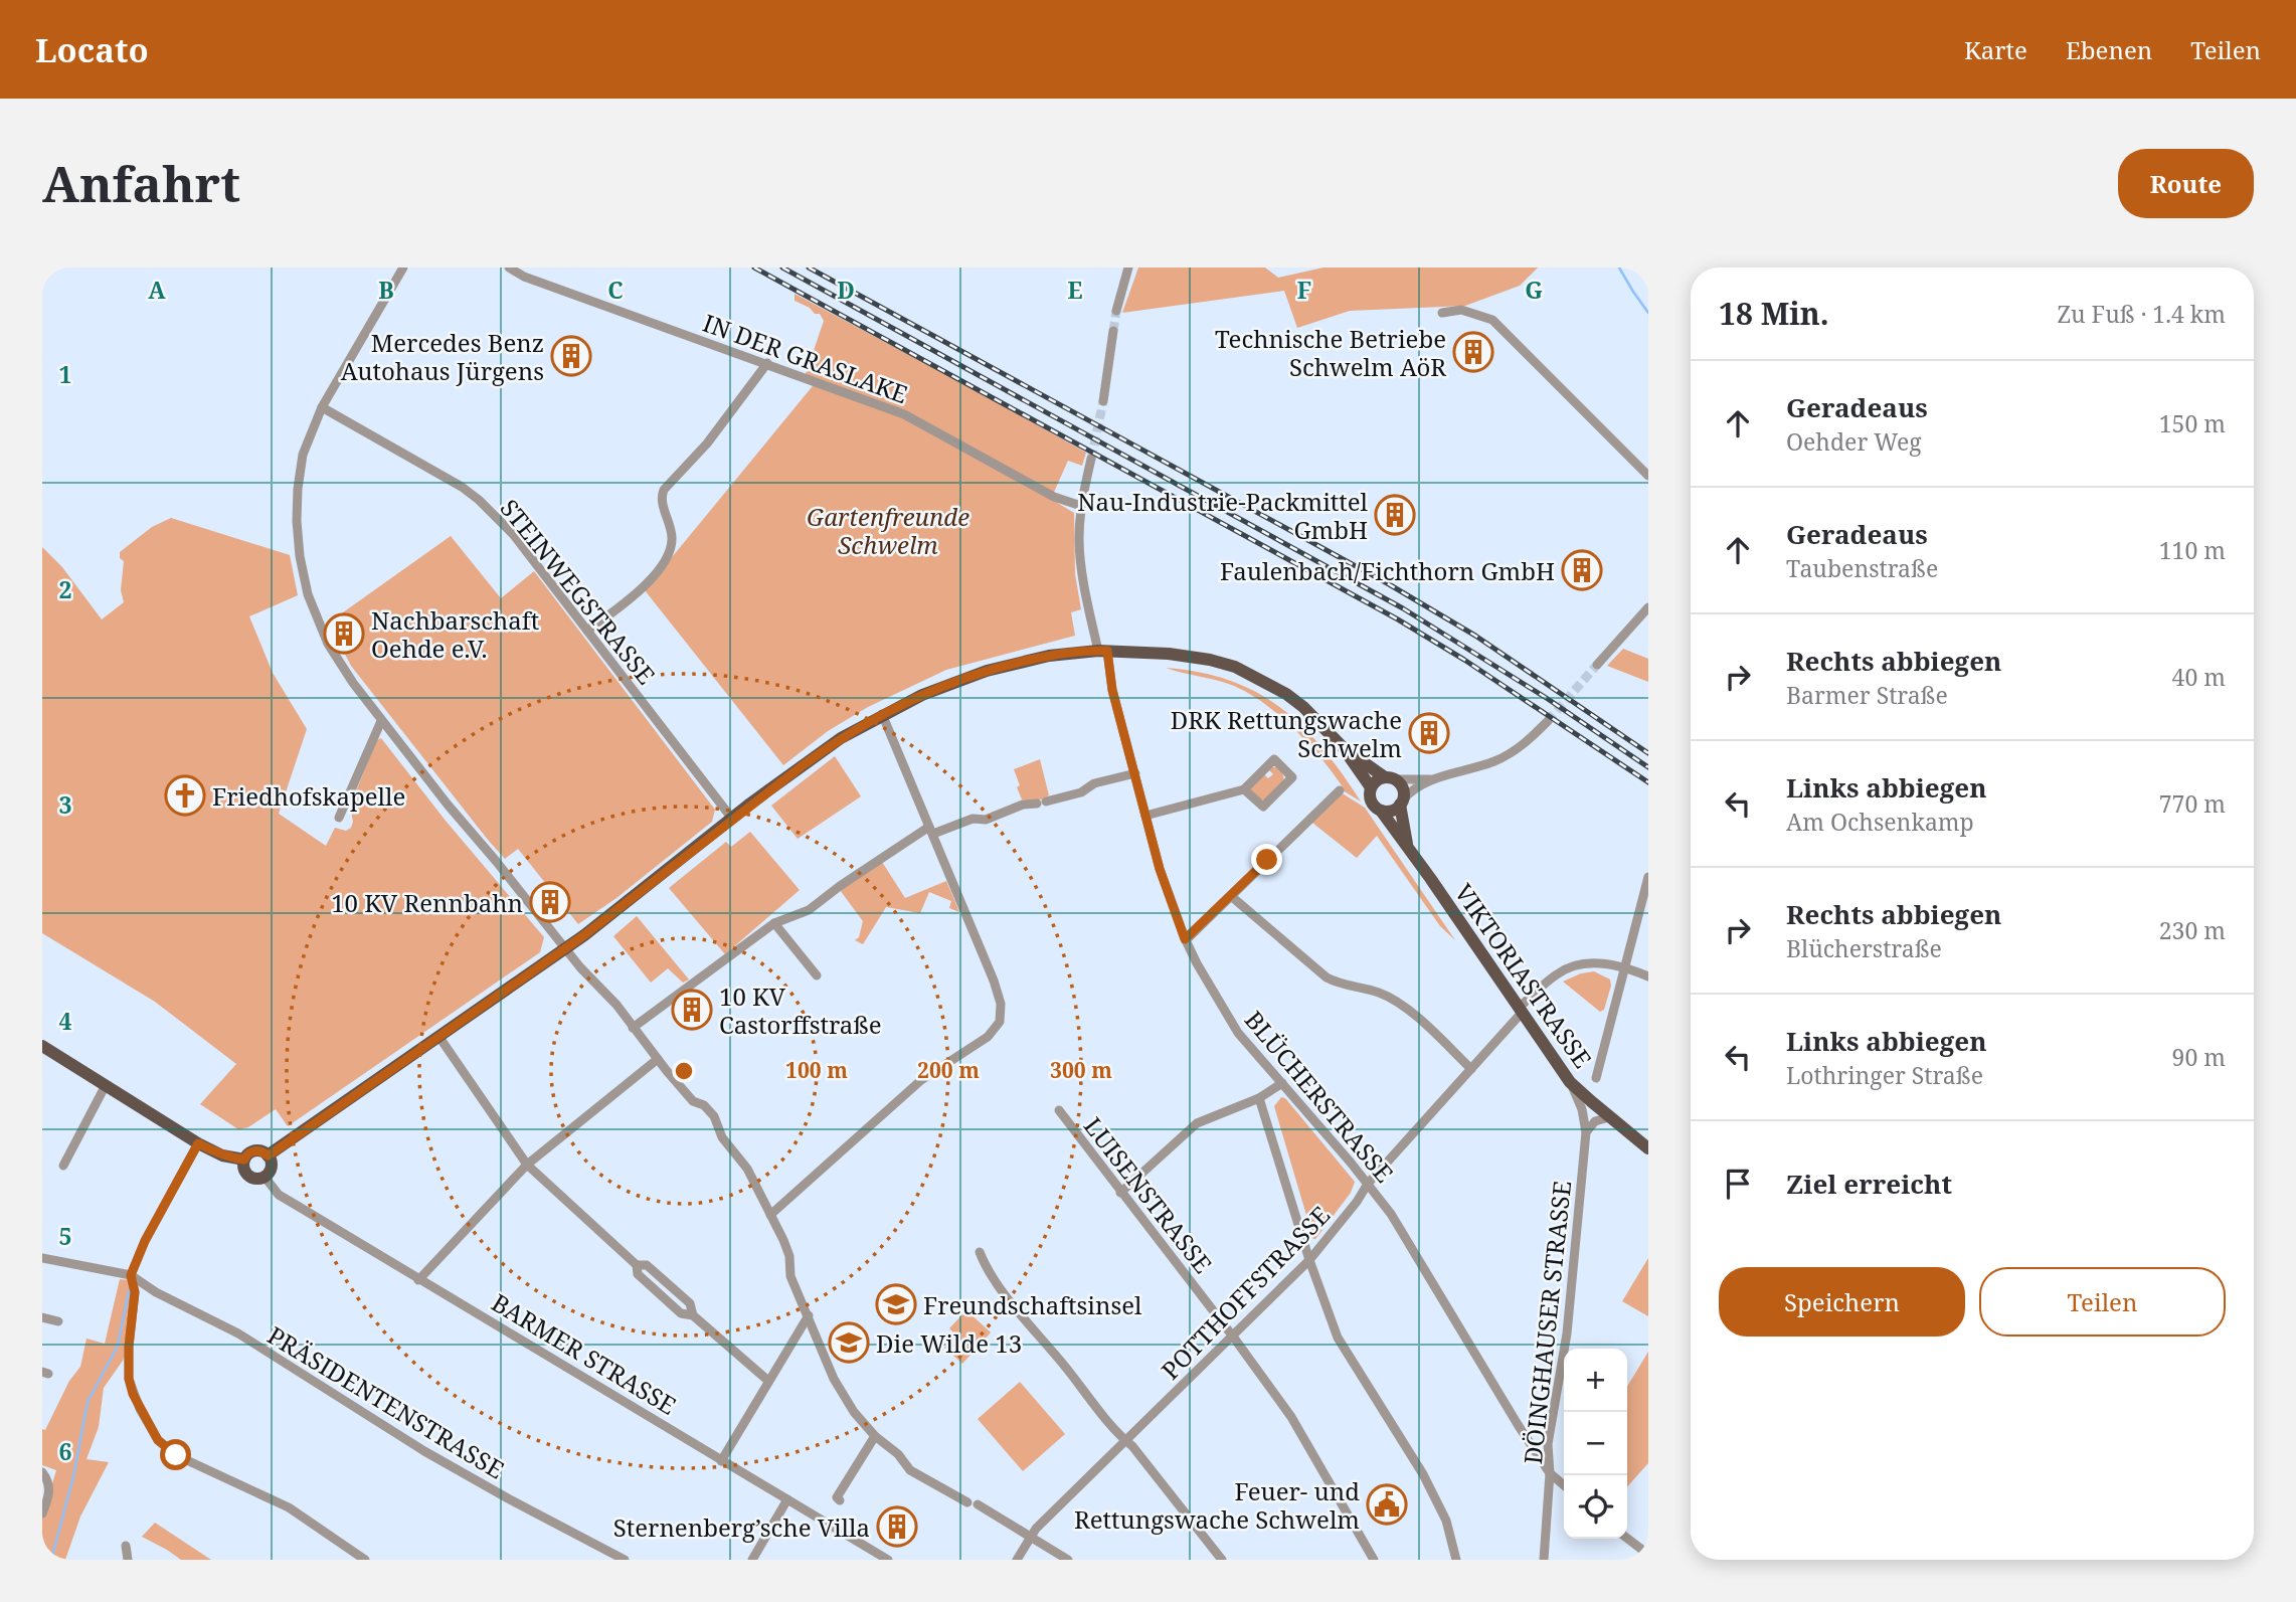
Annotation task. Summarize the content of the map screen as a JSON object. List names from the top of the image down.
{
  "streets": {
    "main road": ["VIKTORIASTRASSE"],
    "street": [
      "IN DER GRASLAKE",
      "STEINWEGSTRASSE",
      "BLÜCHERSTRASSE",
      "LUISENSTRASSE",
      "POTTHOFFSTRASSE",
      "DÖINGHAUSER STRASSE",
      "BARMER STRASSE",
      "PRÄSIDENTENSTRASSE"
    ]
  },
  "crossings": [
    ["IN DER GRASLAKE", "BLÜCHERSTRASSE"],
    ["VIKTORIASTRASSE", "POTTHOFFSTRASSE"],
    ["VIKTORIASTRASSE", "DÖINGHAUSER STRASSE"],
    ["BLÜCHERSTRASSE", "POTTHOFFSTRASSE"],
    ["BLÜCHERSTRASSE", "DÖINGHAUSER STRASSE"],
    ["LUISENSTRASSE", "POTTHOFFSTRASSE"]
  ],
  "parks": ["Gartenfreunde Schwelm"],
  "places": {
    "building": [
      "Technische Betriebe Schwelm AöR",
      "Mercedes Benz Autohaus Jürgens",
      "Nau-Industrie-Packmittel GmbH",
      "Faulenbach/Fichthorn GmbH",
      "Nachbarschaft Oehde e.V.",
      "DRK Rettungswache Schwelm",
      "10 KV Rennbahn",
      "10 KV Castorffstraße",
      "Sternenberg’sche Villa"
    ],
    "church": ["Friedhofskapelle"],
    "school or university": ["Freundschaftsinsel", "Die Wilde 13"],
    "public building": ["Feuer- und Rettungswache Schwelm"]
  },
  "page": {
    "header": "Locato",
    "nav": ["Karte", "Ebenen", "Teilen"],
    "buttons": [
      "Route",
      ["Speichern", "Teilen"]
    ],
    "title": "Anfahrt",
    "heading": ["18 Min.", "Zu Fuß · 1.4 km"],
    "list": [
      ["Geradeaus", "Oehder Weg", "150 m"],
      ["Geradeaus", "Taubenstraße", "110 m"],
      ["Rechts abbiegen", "Barmer Straße", "40 m"],
      ["Links abbiegen", "Am Ochsenkamp", "770 m"],
      ["Rechts abbiegen", "Blücherstraße", "230 m"],
      ["Links abbiegen", "Lothringer Straße", "90 m"],
      "Ziel erreicht"
    ],
    "map_buttons": ["+", "−"]
  },
  "grid": {
    "columns": [
      "A",
      "B",
      "C",
      "D",
      "E",
      "F",
      "G"
    ],
    "rows": [
      "1",
      "2",
      "3",
      "4",
      "5",
      "6"
    ]
  },
  "rings": ["100 m", "200 m", "300 m"]
}
